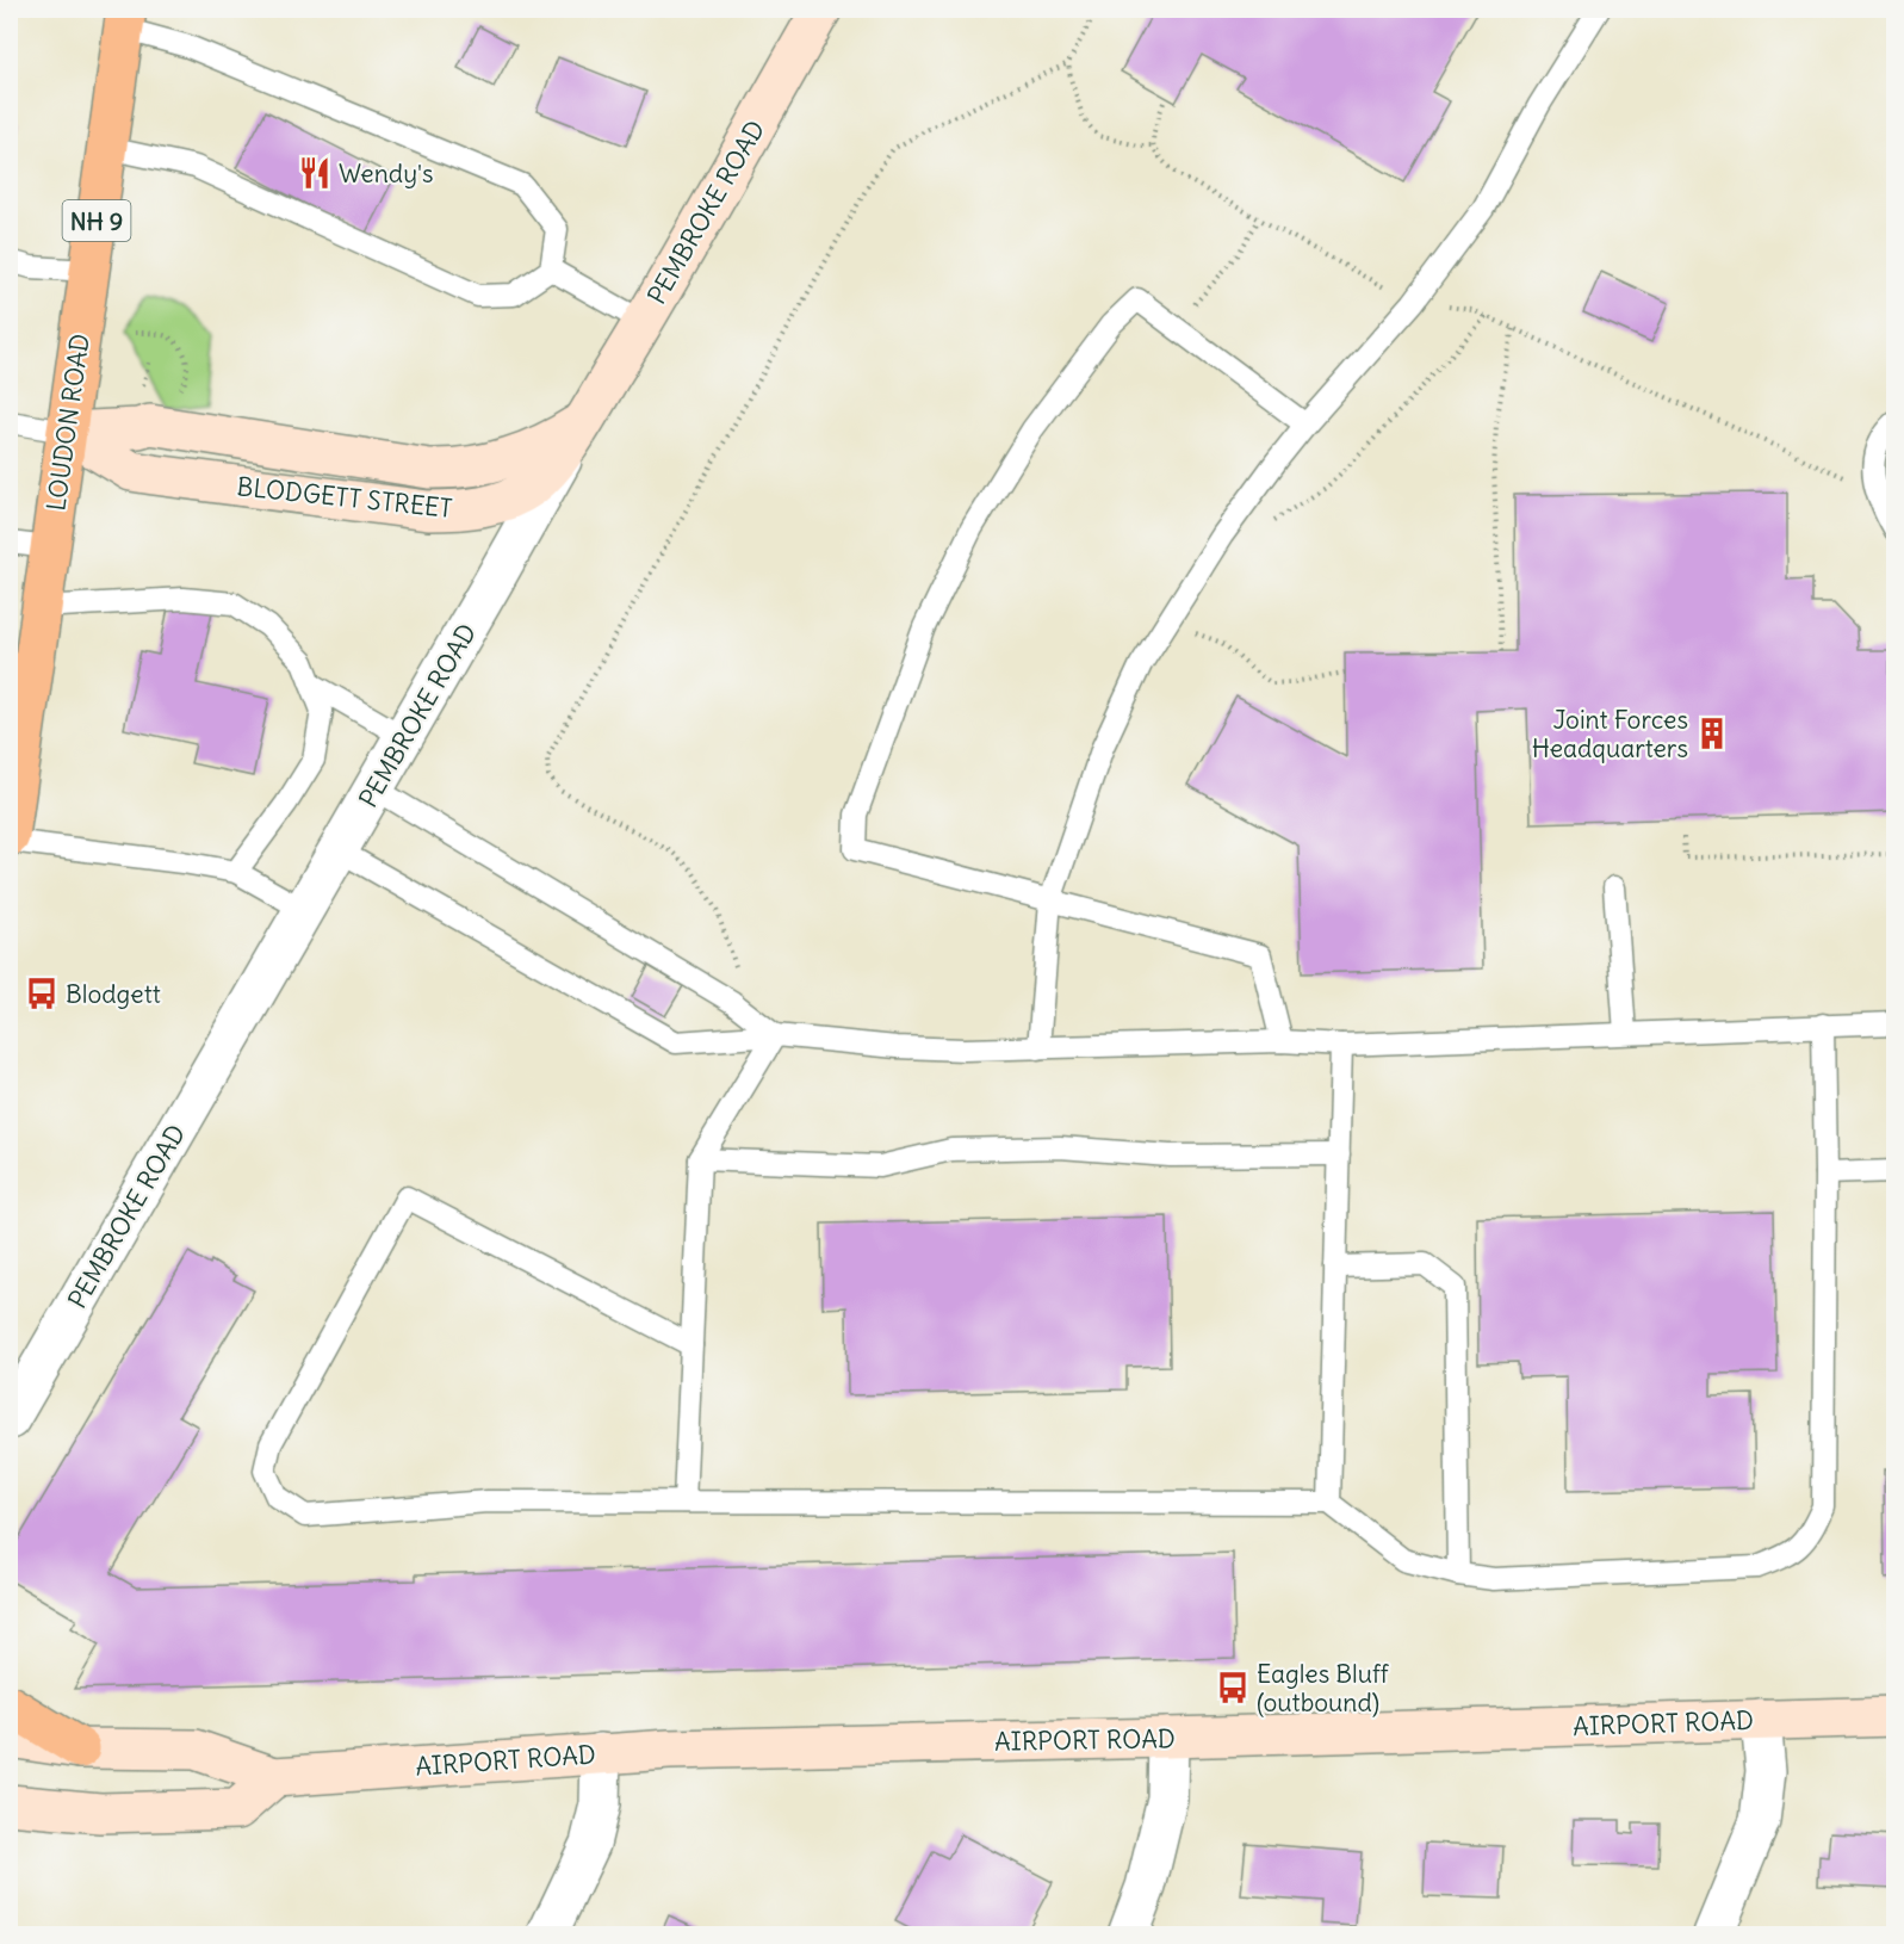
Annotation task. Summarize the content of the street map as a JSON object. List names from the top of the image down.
{
  "streets": {
    "main road": ["NH 9", "LOUDON ROAD"],
    "street": ["PEMBROKE ROAD", "BLODGETT STREET", "AIRPORT ROAD"]
  },
  "crossings": [
    ["PEMBROKE ROAD", "BLODGETT STREET"],
    ["LOUDON ROAD", "BLODGETT STREET"]
  ],
  "places": {
    "restaurant": ["Wendy's"],
    "building": ["Joint Forces Headquarters"],
    "bus stop": ["Blodgett", "Eagles Bluff (outbound)"]
  }
}
